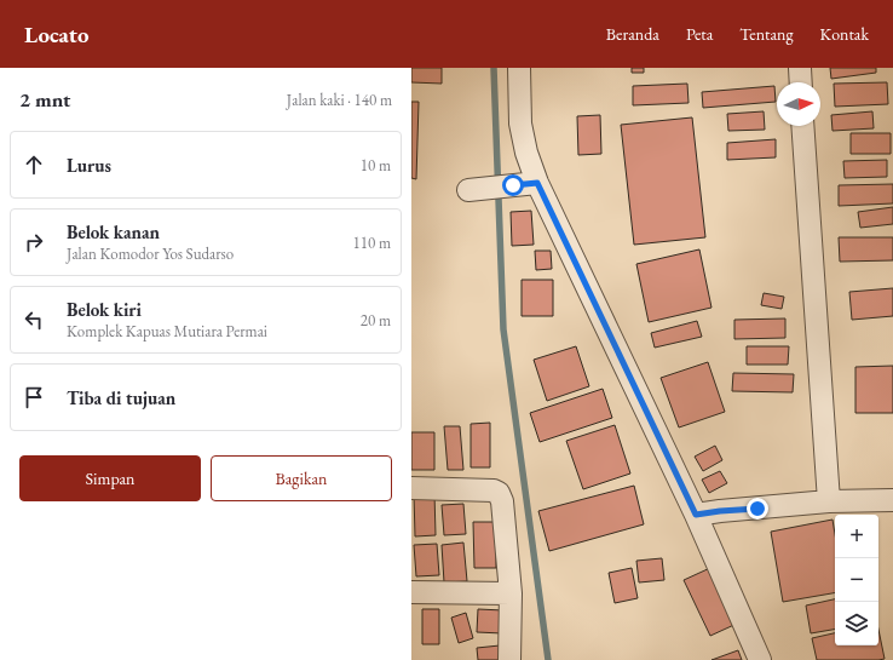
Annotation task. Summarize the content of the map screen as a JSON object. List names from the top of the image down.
{
  "north": "right",
  "page": {
    "header": "Locato",
    "nav": [
      "Beranda",
      "Peta",
      "Tentang",
      "Kontak"
    ],
    "heading": ["2 mnt", "Jalan kaki · 140 m"],
    "list": [
      ["Lurus", "10 m"],
      ["Belok kanan", "Jalan Komodor Yos Sudarso", "110 m"],
      ["Belok kiri", "Komplek Kapuas Mutiara Permai", "20 m"],
      "Tiba di tujuan"
    ],
    "buttons": ["Simpan", "Bagikan"],
    "map_buttons": ["+", "−"]
  }
}
